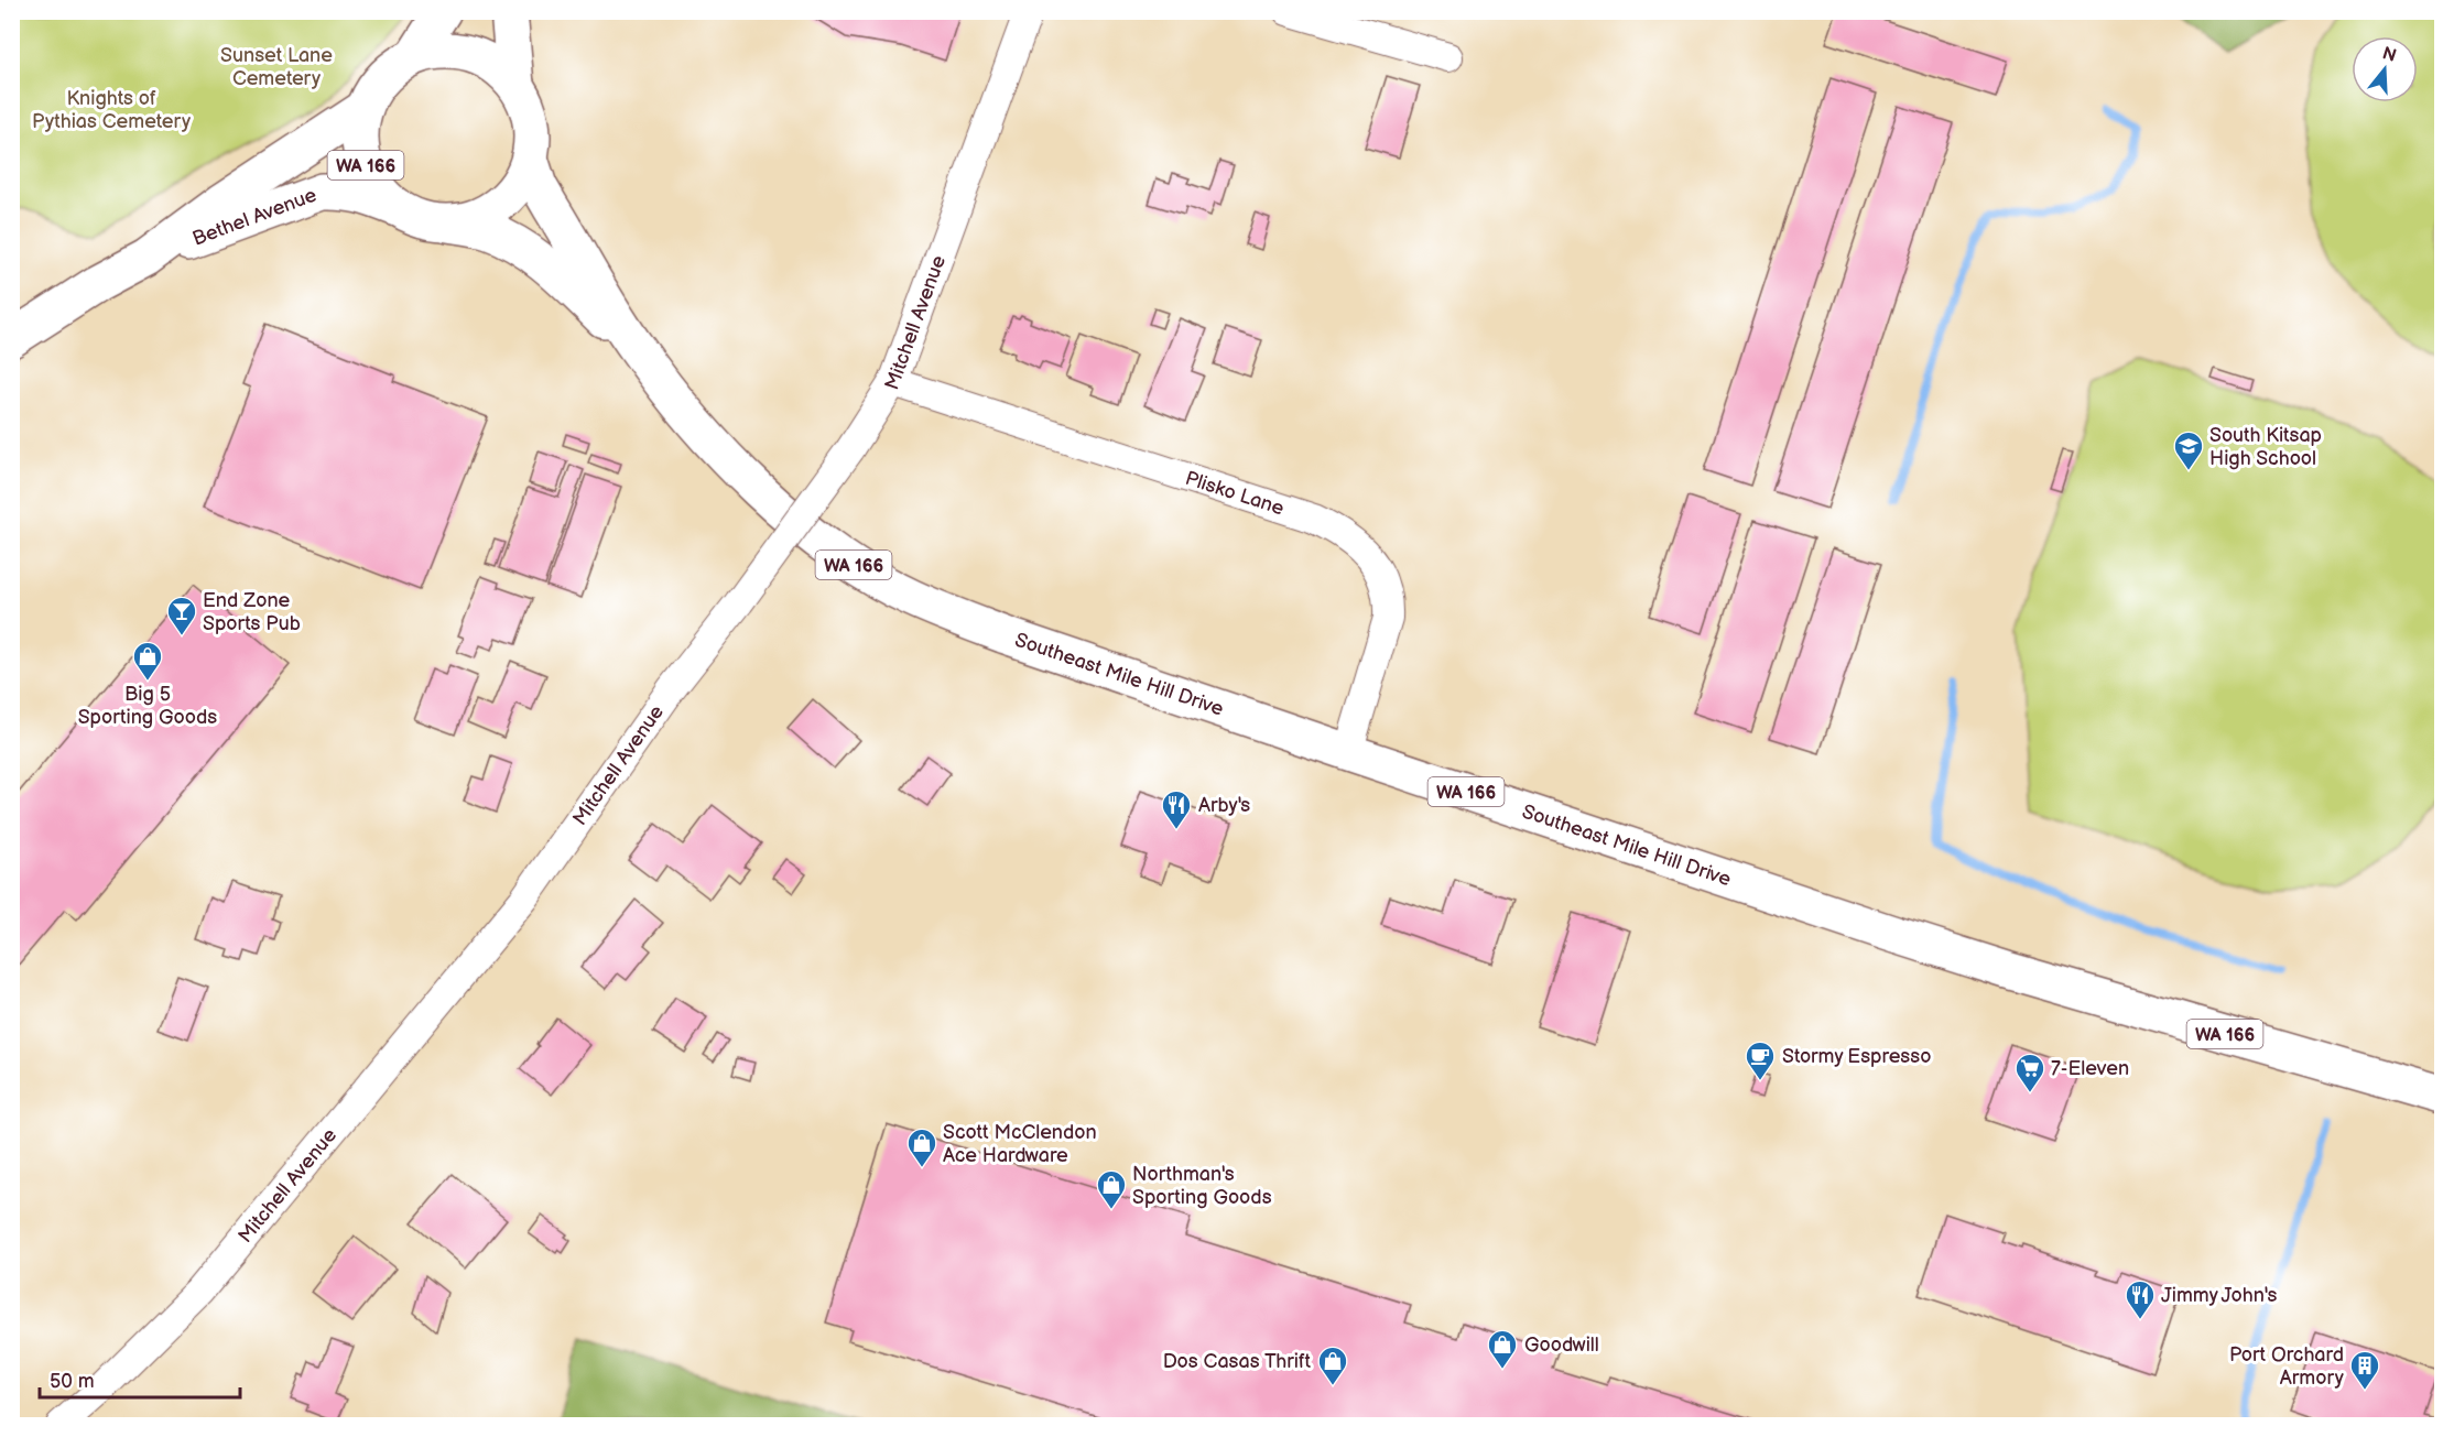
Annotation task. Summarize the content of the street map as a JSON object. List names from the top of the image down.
{
  "streets": {
    "main road": ["WA 166", "Bethel Avenue", "Southeast Mile Hill Drive"],
    "street": ["Mitchell Avenue", "Plisko Lane"]
  },
  "crossings": [
    ["WA 166", "Bethel Avenue"],
    ["WA 166", "Southeast Mile Hill Drive"],
    ["Bethel Avenue", "Southeast Mile Hill Drive"],
    ["Mitchell Avenue", "Plisko Lane"],
    ["Plisko Lane", "Southeast Mile Hill Drive"]
  ],
  "parks": ["Sunset Lane Cemetery", "Knights of Pythias Cemetery"],
  "places": {
    "school or university": ["South Kitsap High School"],
    "bar": ["End Zone Sports Pub"],
    "shop": [
      "Big 5 Sporting Goods",
      "Scott McClendon Ace Hardware",
      "Northman's Sporting Goods",
      "Goodwill",
      "Dos Casas Thrift"
    ],
    "restaurant": ["Arby's", "Jimmy John's"],
    "cafe": ["Stormy Espresso"],
    "supermarket": ["7-Eleven"],
    "building": ["Port Orchard Armory"]
  },
  "scale_bar": "50 m",
  "north": "top"
}
